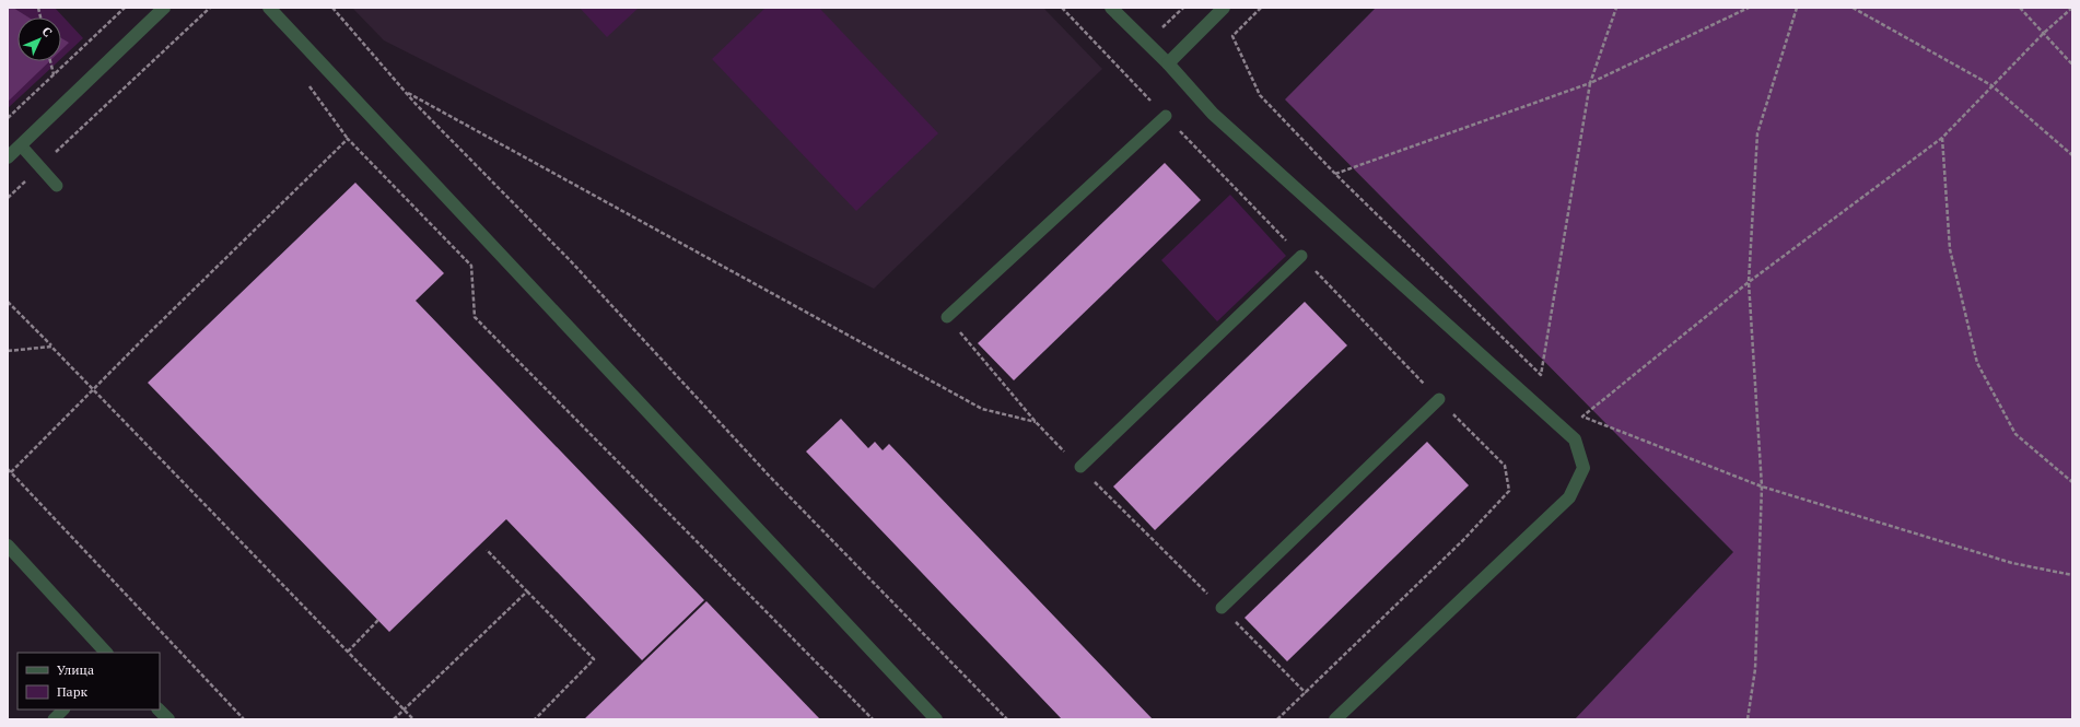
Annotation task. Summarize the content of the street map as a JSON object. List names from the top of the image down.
{
  "legend": ["Улица", "Парк"],
  "north": "top right"
}
